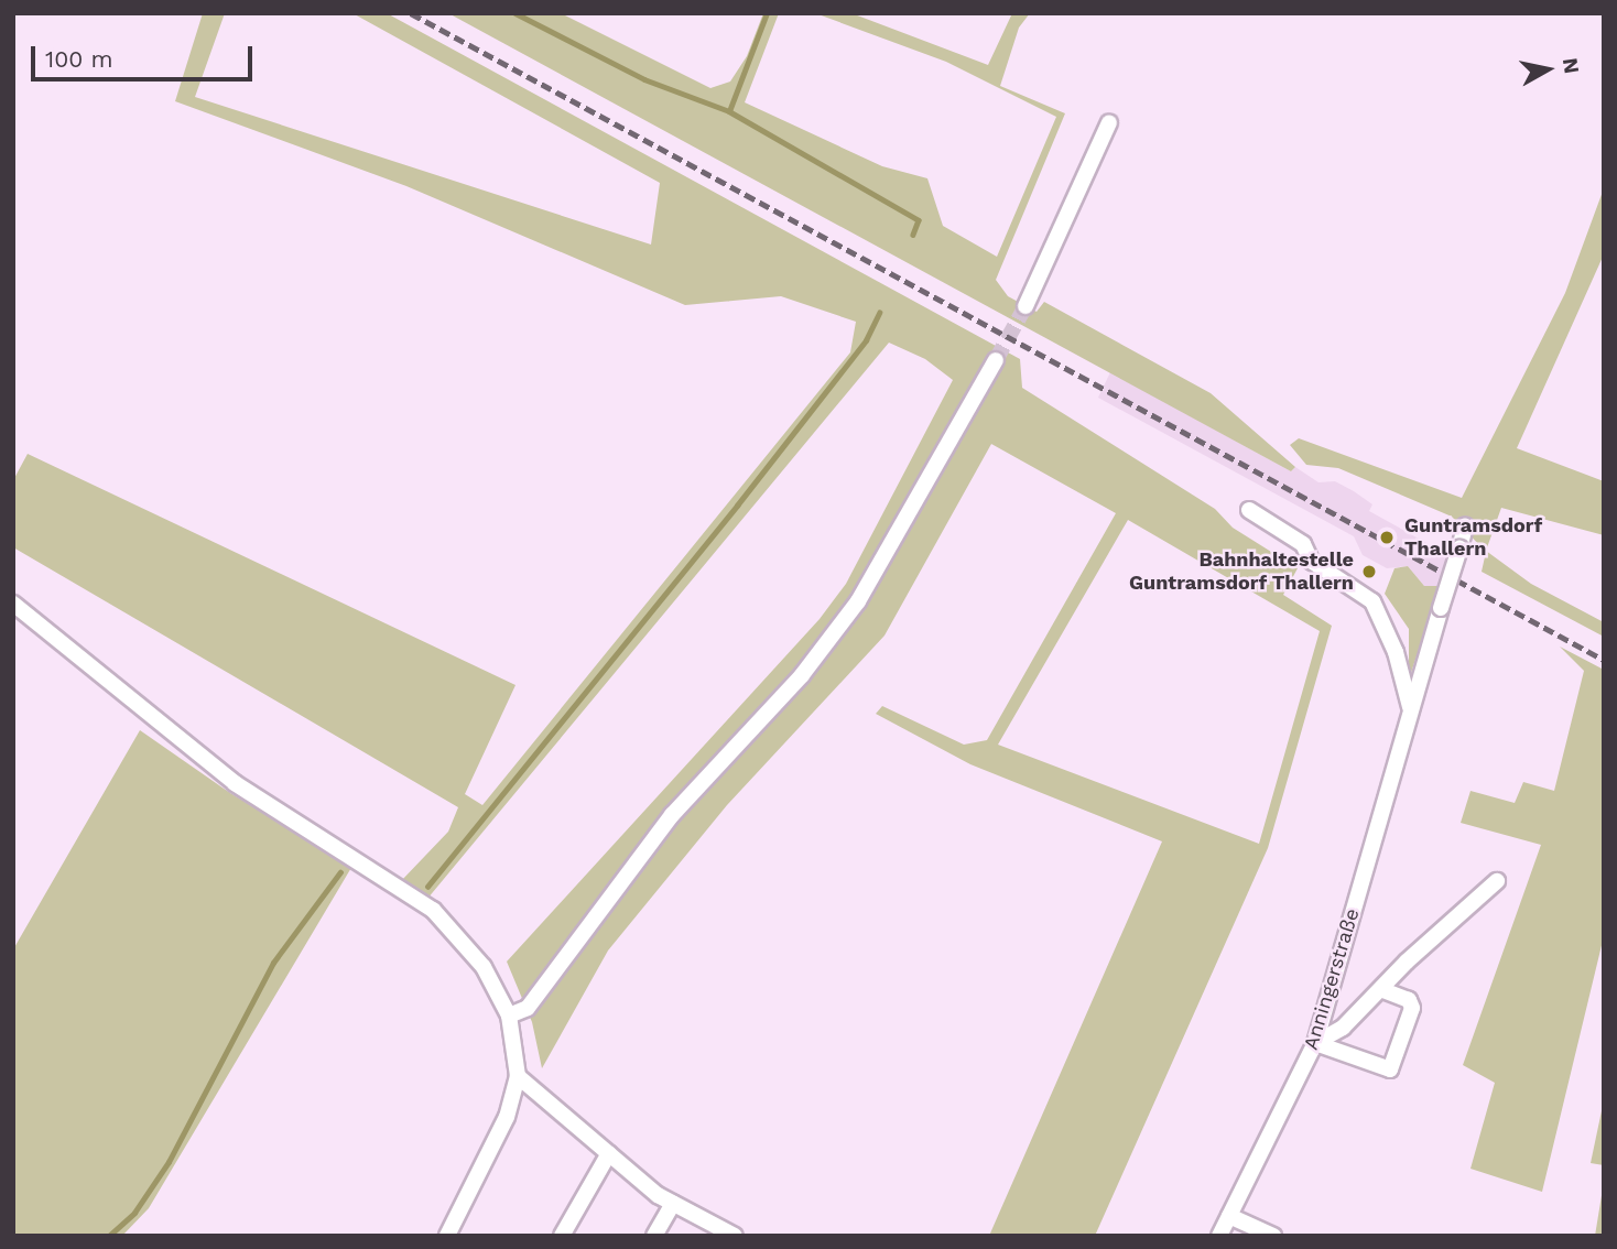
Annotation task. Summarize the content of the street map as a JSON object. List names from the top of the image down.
{
  "streets": {
    "street": ["Anningerstraße"]
  },
  "places": ["Guntramsdorf Thallern", "Bahnhaltestelle Guntramsdorf Thallern"],
  "scale_bar": "100 m",
  "north": "right"
}
